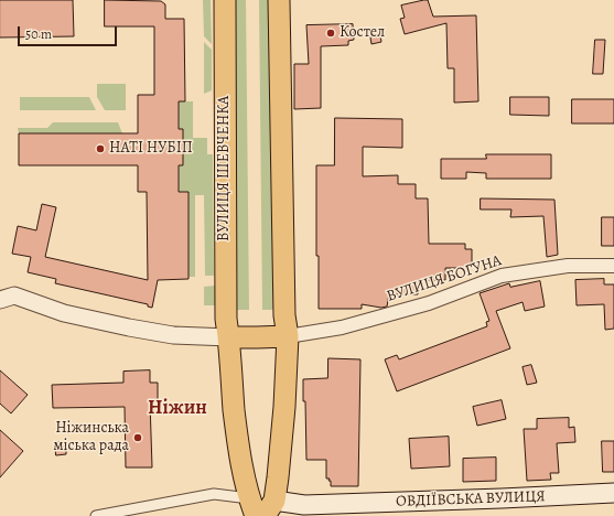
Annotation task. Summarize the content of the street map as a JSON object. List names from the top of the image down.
{
  "streets": {
    "main road": ["ВУЛИЦЯ ШЕВЧЕНКА", "ОВДІЇВСЬКА ВУЛИЦЯ"],
    "street": ["ВУЛИЦЯ БОГУНА"]
  },
  "districts": ["Ніжин"],
  "places": ["Костел", "НАТІ НУБІП", "Ніжинська міська рада"],
  "scale_bar": "50 m"
}
